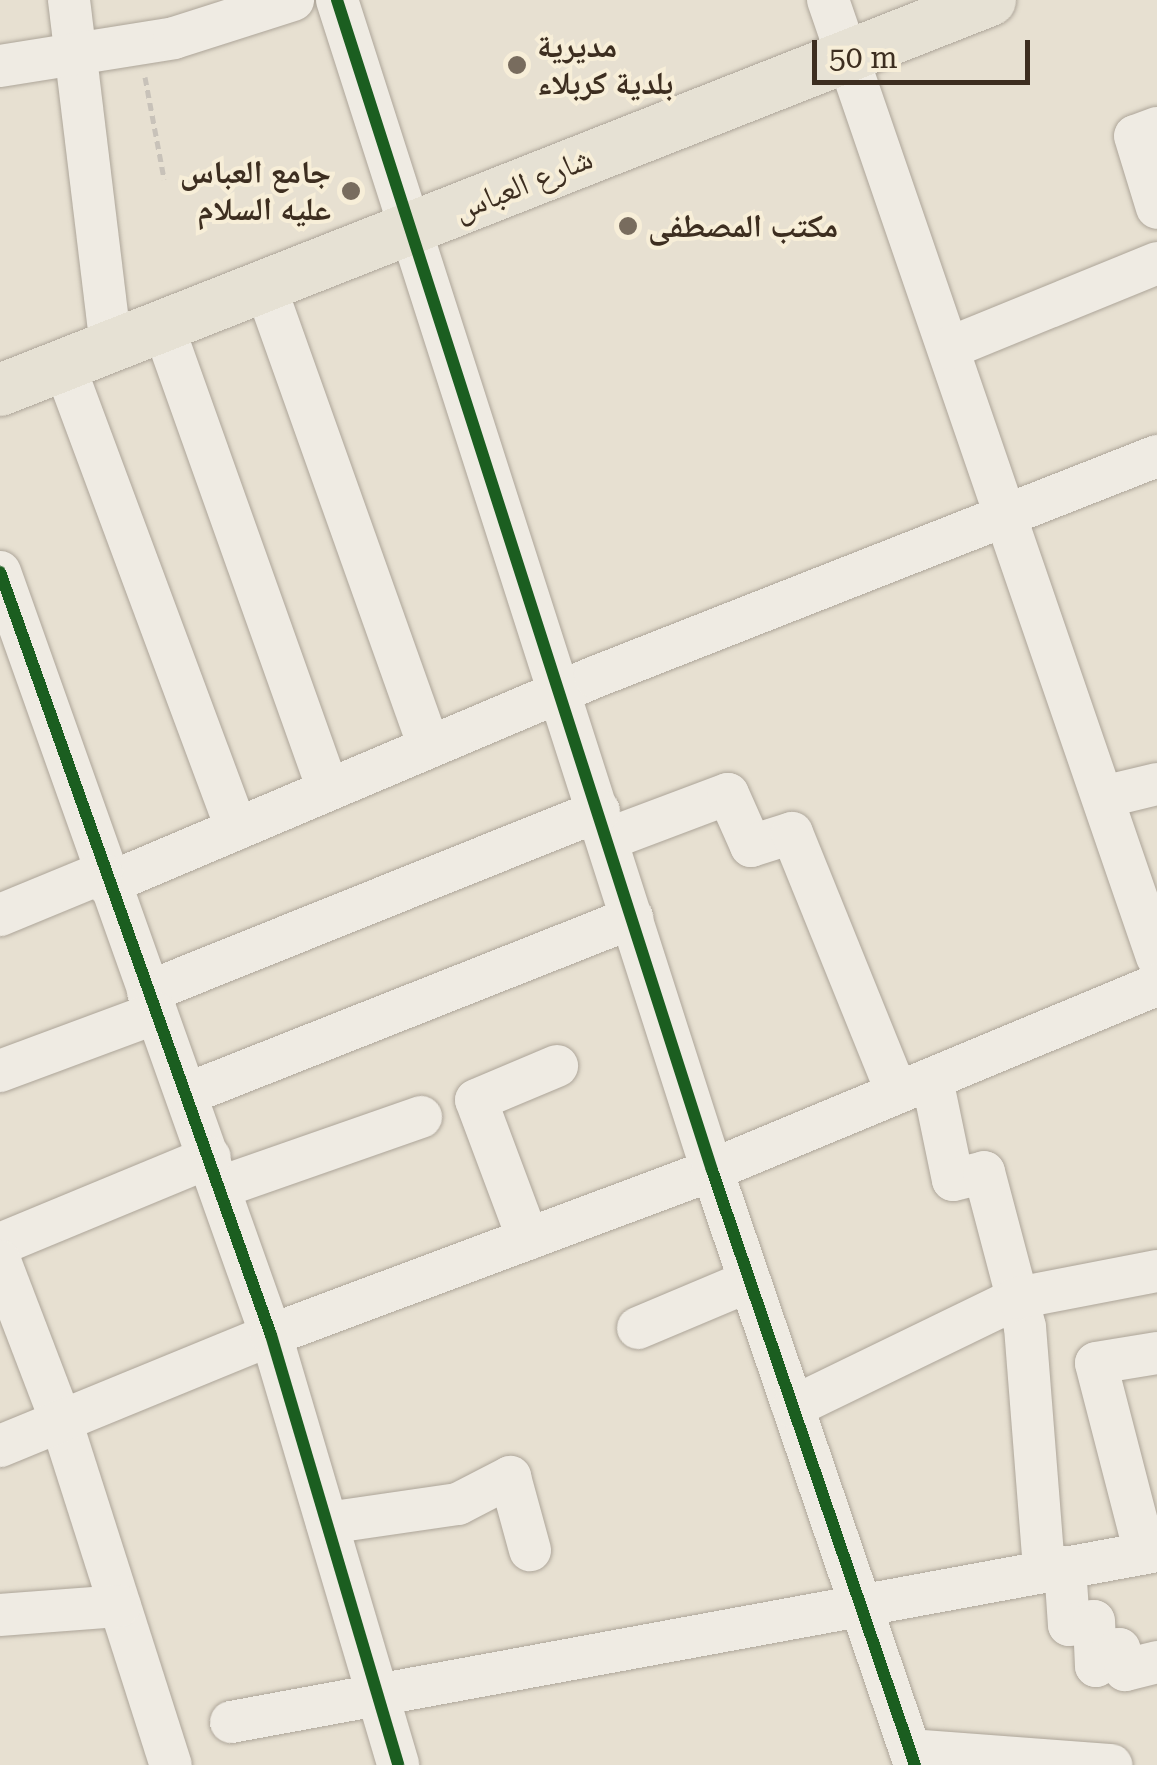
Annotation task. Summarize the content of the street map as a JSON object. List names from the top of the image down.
{
  "streets": {
    "main road": ["شارع العباس"]
  },
  "places": ["مديرية بلدية كربلاء", "جامع العباس عليه السلام", "مكتب المصطفى"],
  "scale_bar": "50 m"
}
